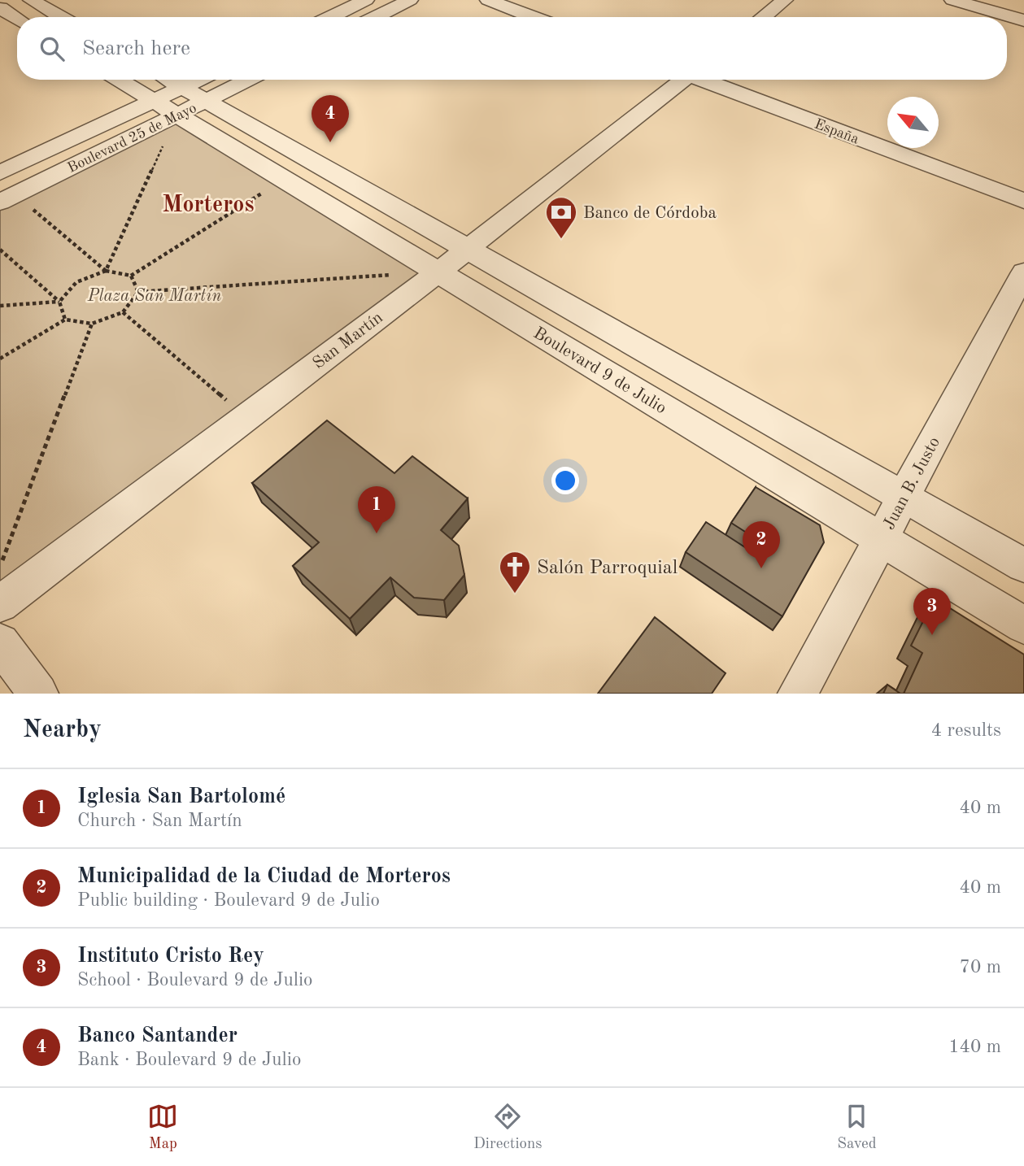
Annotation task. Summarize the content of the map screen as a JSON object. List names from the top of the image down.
{
  "streets": {
    "street": [
      "España",
      "Boulevard 25 de Mayo",
      "San Martín",
      "Boulevard 9 de Julio",
      "Juan B. Justo"
    ]
  },
  "crossings": [
    ["Boulevard 25 de Mayo", "Boulevard 9 de Julio"],
    ["San Martín", "Boulevard 9 de Julio"],
    ["Boulevard 9 de Julio", "Juan B. Justo"]
  ],
  "districts": ["Morteros"],
  "parks": ["Plaza San Martín"],
  "places": {
    "bank": ["Banco de Córdoba"],
    "church": ["Salón Parroquial"]
  },
  "north": "top left",
  "page": {
    "search": "Search here",
    "pins": [
      "4",
      "1",
      "2",
      "3"
    ],
    "heading": ["Nearby", "4 results"],
    "list": [
      {
        "mark": "1",
        "name": "Iglesia San Bartolomé",
        "note": "Church · San Martín",
        "value": "40 m"
      },
      {
        "mark": "2",
        "name": "Municipalidad de la Ciudad de Morteros",
        "note": "Public building · Boulevard 9 de Julio",
        "value": "40 m"
      },
      {
        "mark": "3",
        "name": "Instituto Cristo Rey",
        "note": "School · Boulevard 9 de Julio",
        "value": "70 m"
      },
      {
        "mark": "4",
        "name": "Banco Santander",
        "note": "Bank · Boulevard 9 de Julio",
        "value": "140 m"
      }
    ],
    "nav": ["Map", "Directions", "Saved"]
  }
}
